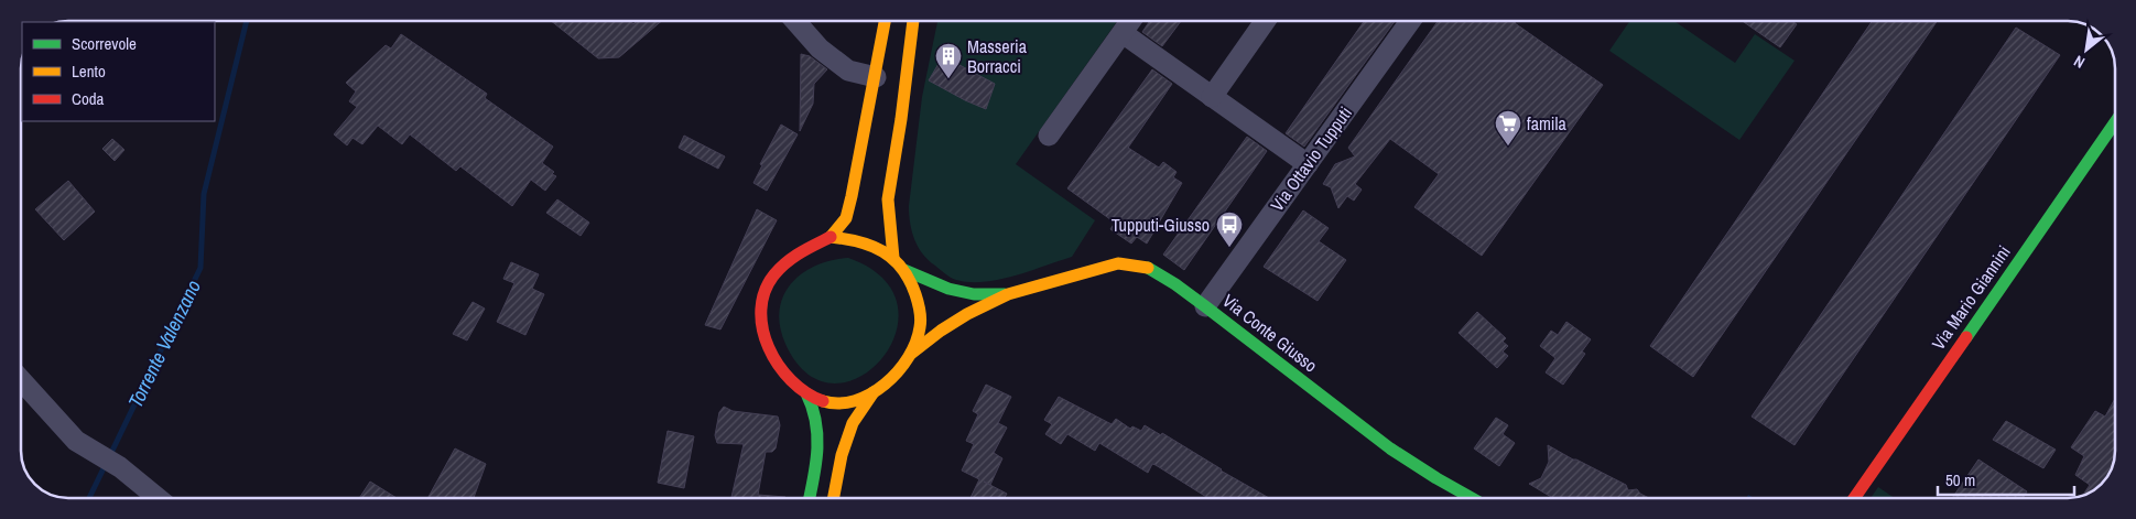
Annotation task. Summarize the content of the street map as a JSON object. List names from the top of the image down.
{
  "streets": {
    "main road": ["Via Mario Giannini", "Via Conte Giusso"],
    "street": ["Via Ottavio Tupputi"]
  },
  "crossings": [
    ["Via Ottavio Tupputi", "Via Conte Giusso"]
  ],
  "water": ["Torrente Valenzano"],
  "places": {
    "building": ["Masseria Borracci"],
    "supermarket": ["famila"],
    "bus stop": ["Tupputi-Giusso"]
  },
  "legend": ["Scorrevole", "Lento", "Coda"],
  "scale_bar": "50 m",
  "north": "bottom left"
}
